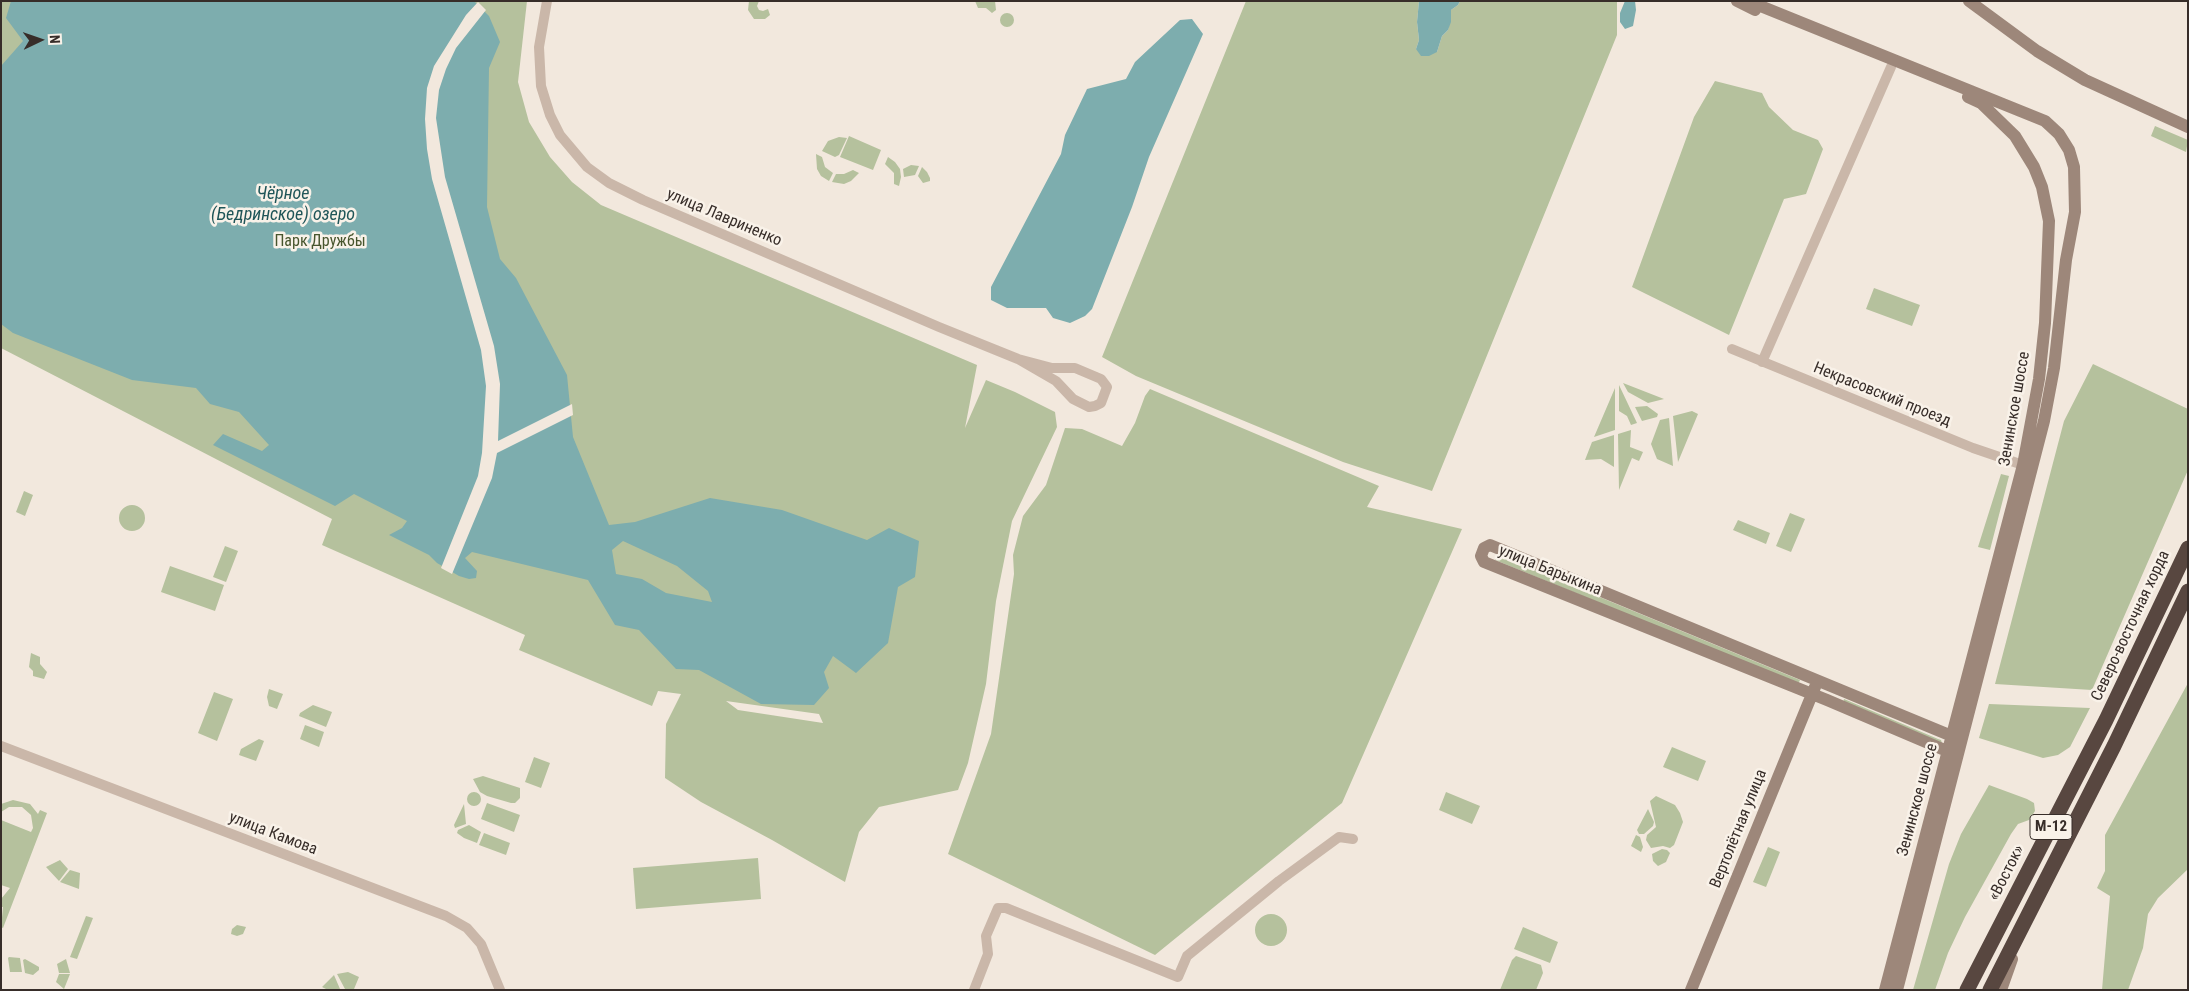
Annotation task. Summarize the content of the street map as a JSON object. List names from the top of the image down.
{
  "streets": {
    "highway": ["Северо-восточная хорда", "М-12", "«Восток»"],
    "main road": ["Зенинское шоссе", "улица Барыкина", "Вертолётная улица"],
    "street": ["улица Лавриненко", "Некрасовский проезд", "улица Камова"]
  },
  "crossings": [
    ["Некрасовский проезд", "Зенинское шоссе"],
    ["Зенинское шоссе", "улица Барыкина"],
    ["улица Барыкина", "Вертолётная улица"],
    ["Северо-восточная хорда", "«Восток»"]
  ],
  "water": ["Чёрное (Бедринское) озеро"],
  "parks": ["Парк Дружбы"],
  "north": "right"
}
